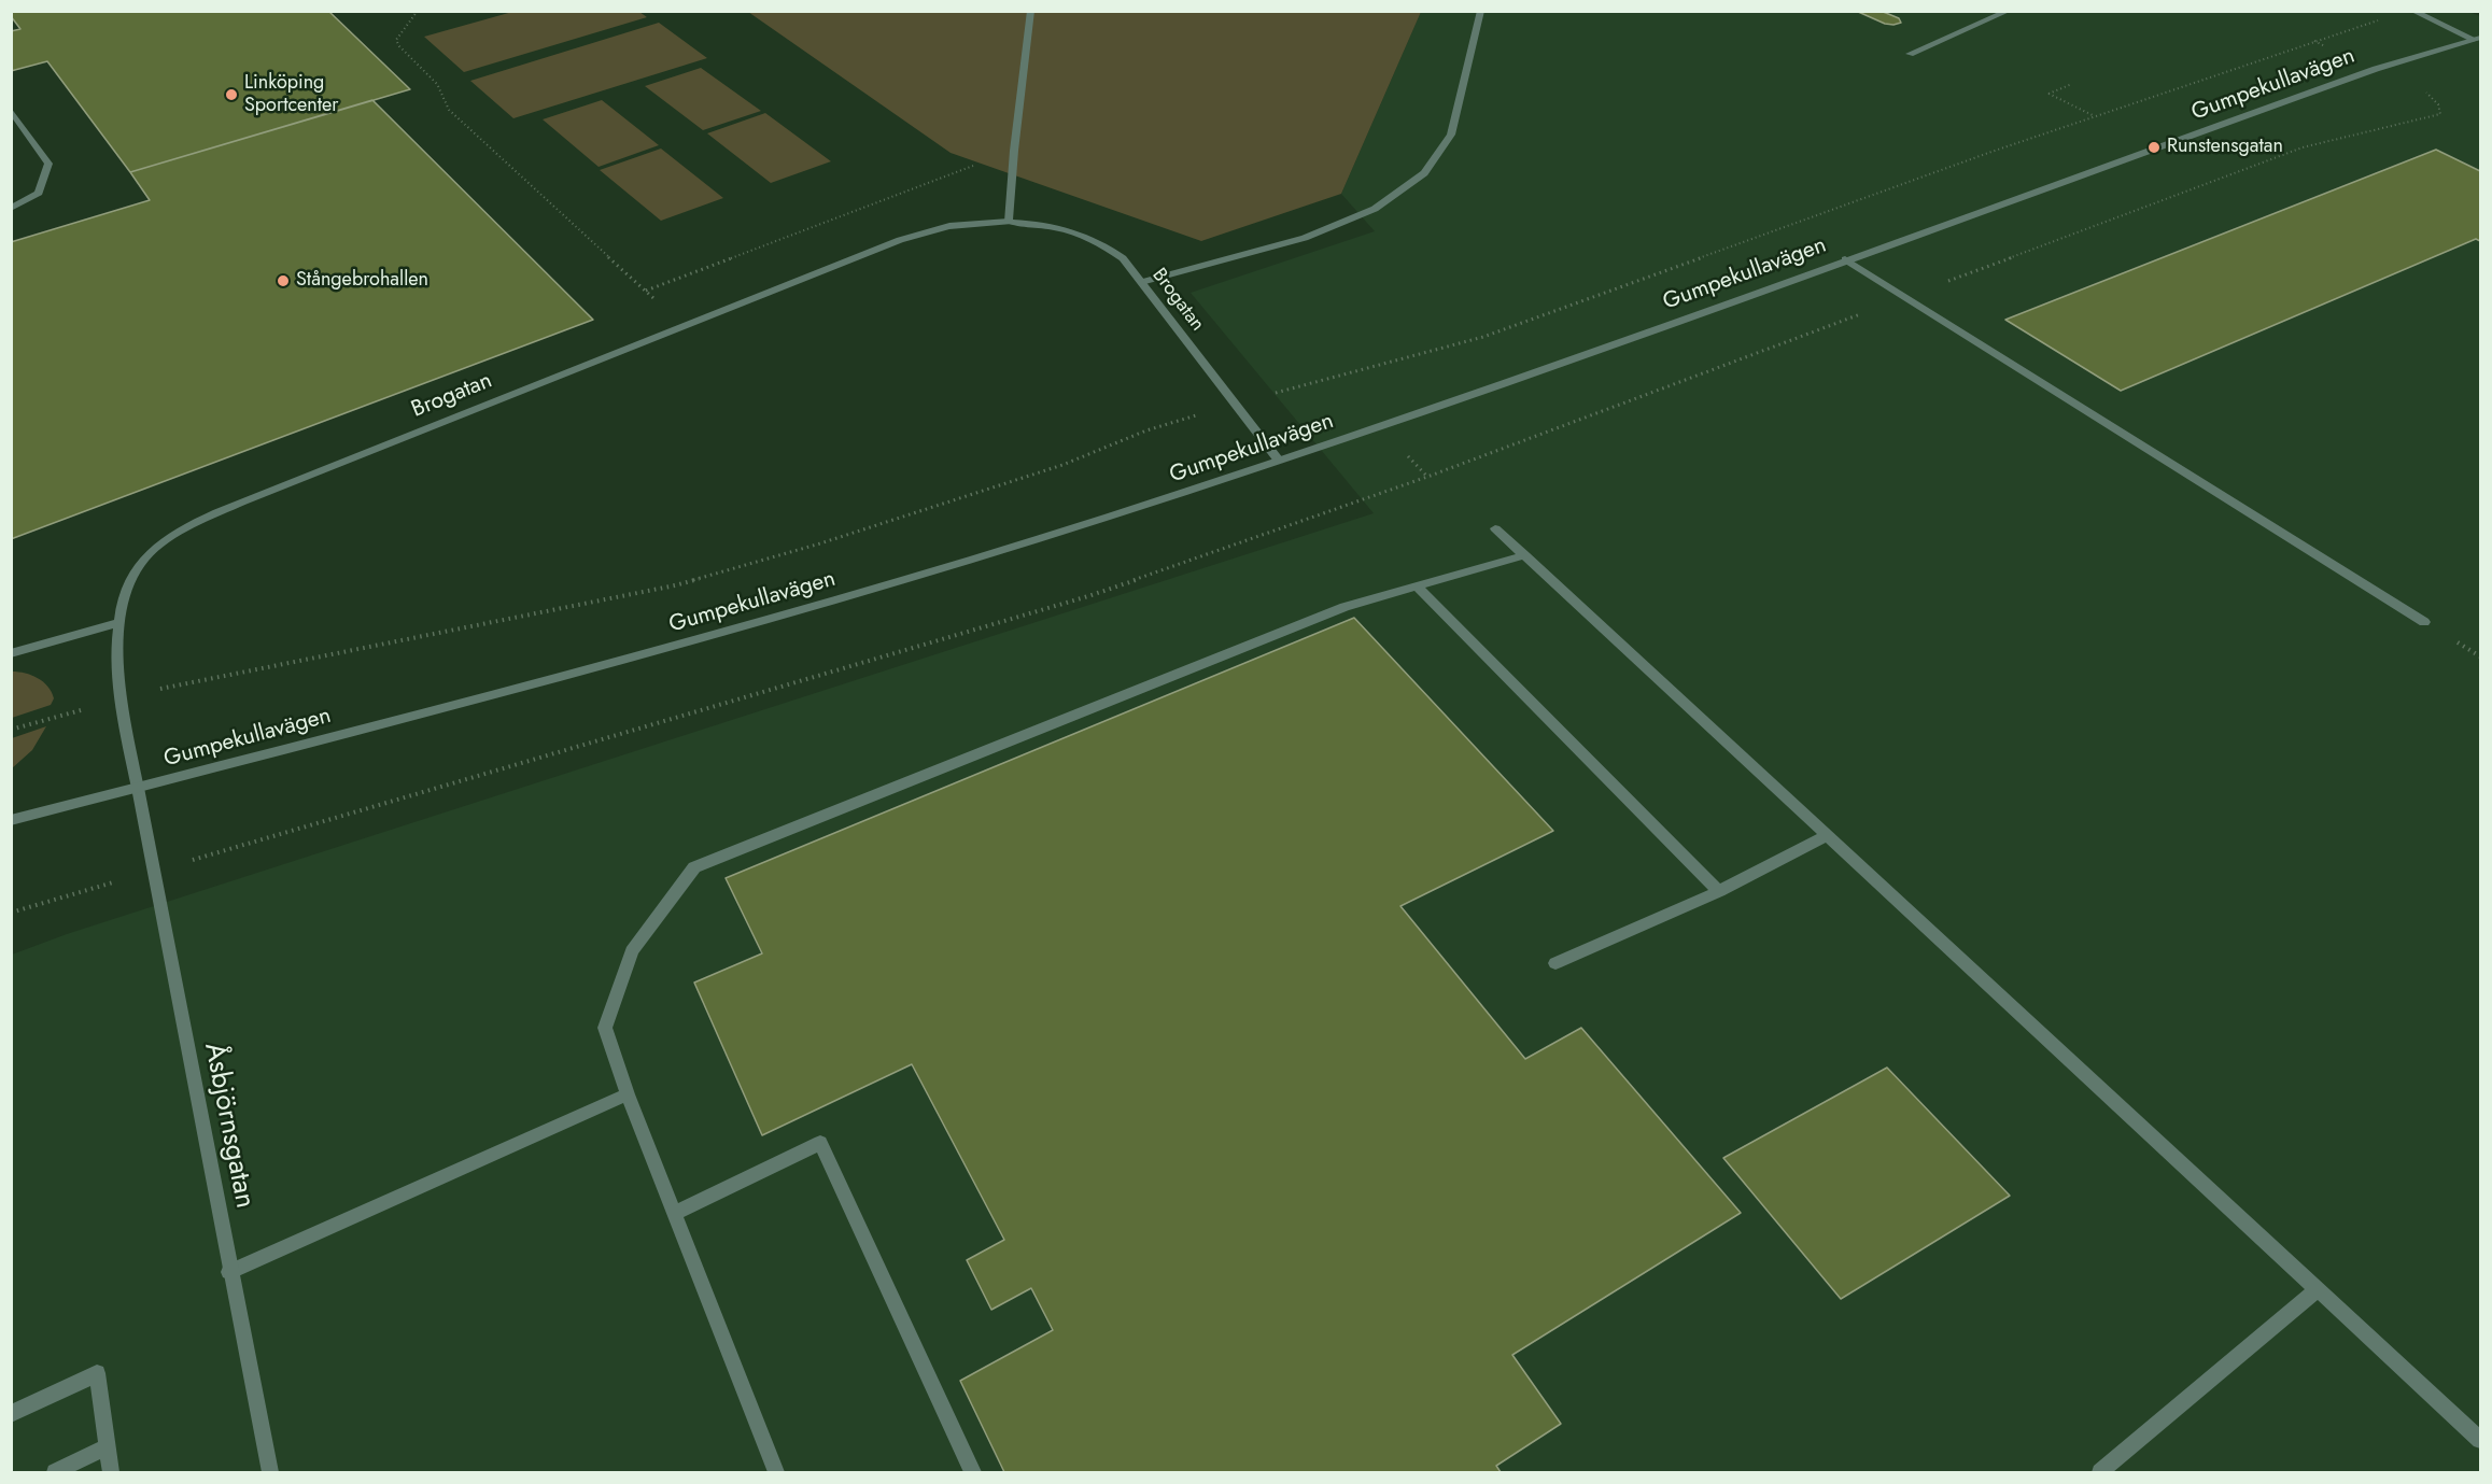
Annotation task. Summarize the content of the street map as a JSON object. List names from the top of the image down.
{
  "streets": {
    "street": ["Gumpekullavägen", "Brogatan", "Åsbjörnsgatan"]
  },
  "crossings": [
    ["Gumpekullavägen", "Brogatan"],
    ["Gumpekullavägen", "Åsbjörnsgatan"],
    ["Brogatan", "Åsbjörnsgatan"]
  ],
  "places": ["Linköping Sportcenter", "Runstensgatan", "Stångebrohallen"]
}
